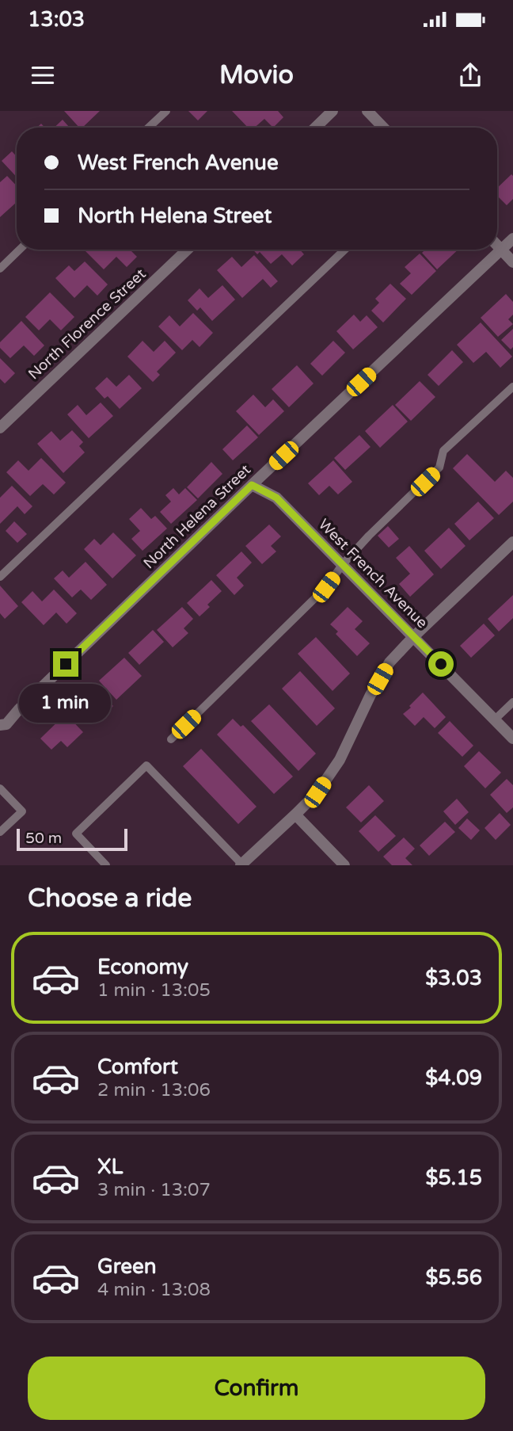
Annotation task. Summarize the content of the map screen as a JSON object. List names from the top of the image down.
{
  "streets": {
    "street": ["North Florence Street", "North Helena Street", "West French Avenue"]
  },
  "crossings": [
    ["North Helena Street", "West French Avenue"]
  ],
  "scale_bar": "50 m",
  "page": {
    "status": "13:03",
    "header": "Movio",
    "banner": ["West French Avenue", "North Helena Street"],
    "bubble": "1 min",
    "scale": "50 m",
    "heading": "Choose a ride",
    "list": [
      {
        "name": "Economy",
        "note": "1 min · 13:05",
        "value": "$3.03"
      },
      {
        "name": "Comfort",
        "note": "2 min · 13:06",
        "value": "$4.09"
      },
      {
        "name": "XL",
        "note": "3 min · 13:07",
        "value": "$5.15"
      },
      {
        "name": "Green",
        "note": "4 min · 13:08",
        "value": "$5.56"
      }
    ],
    "buttons": "Confirm"
  }
}
